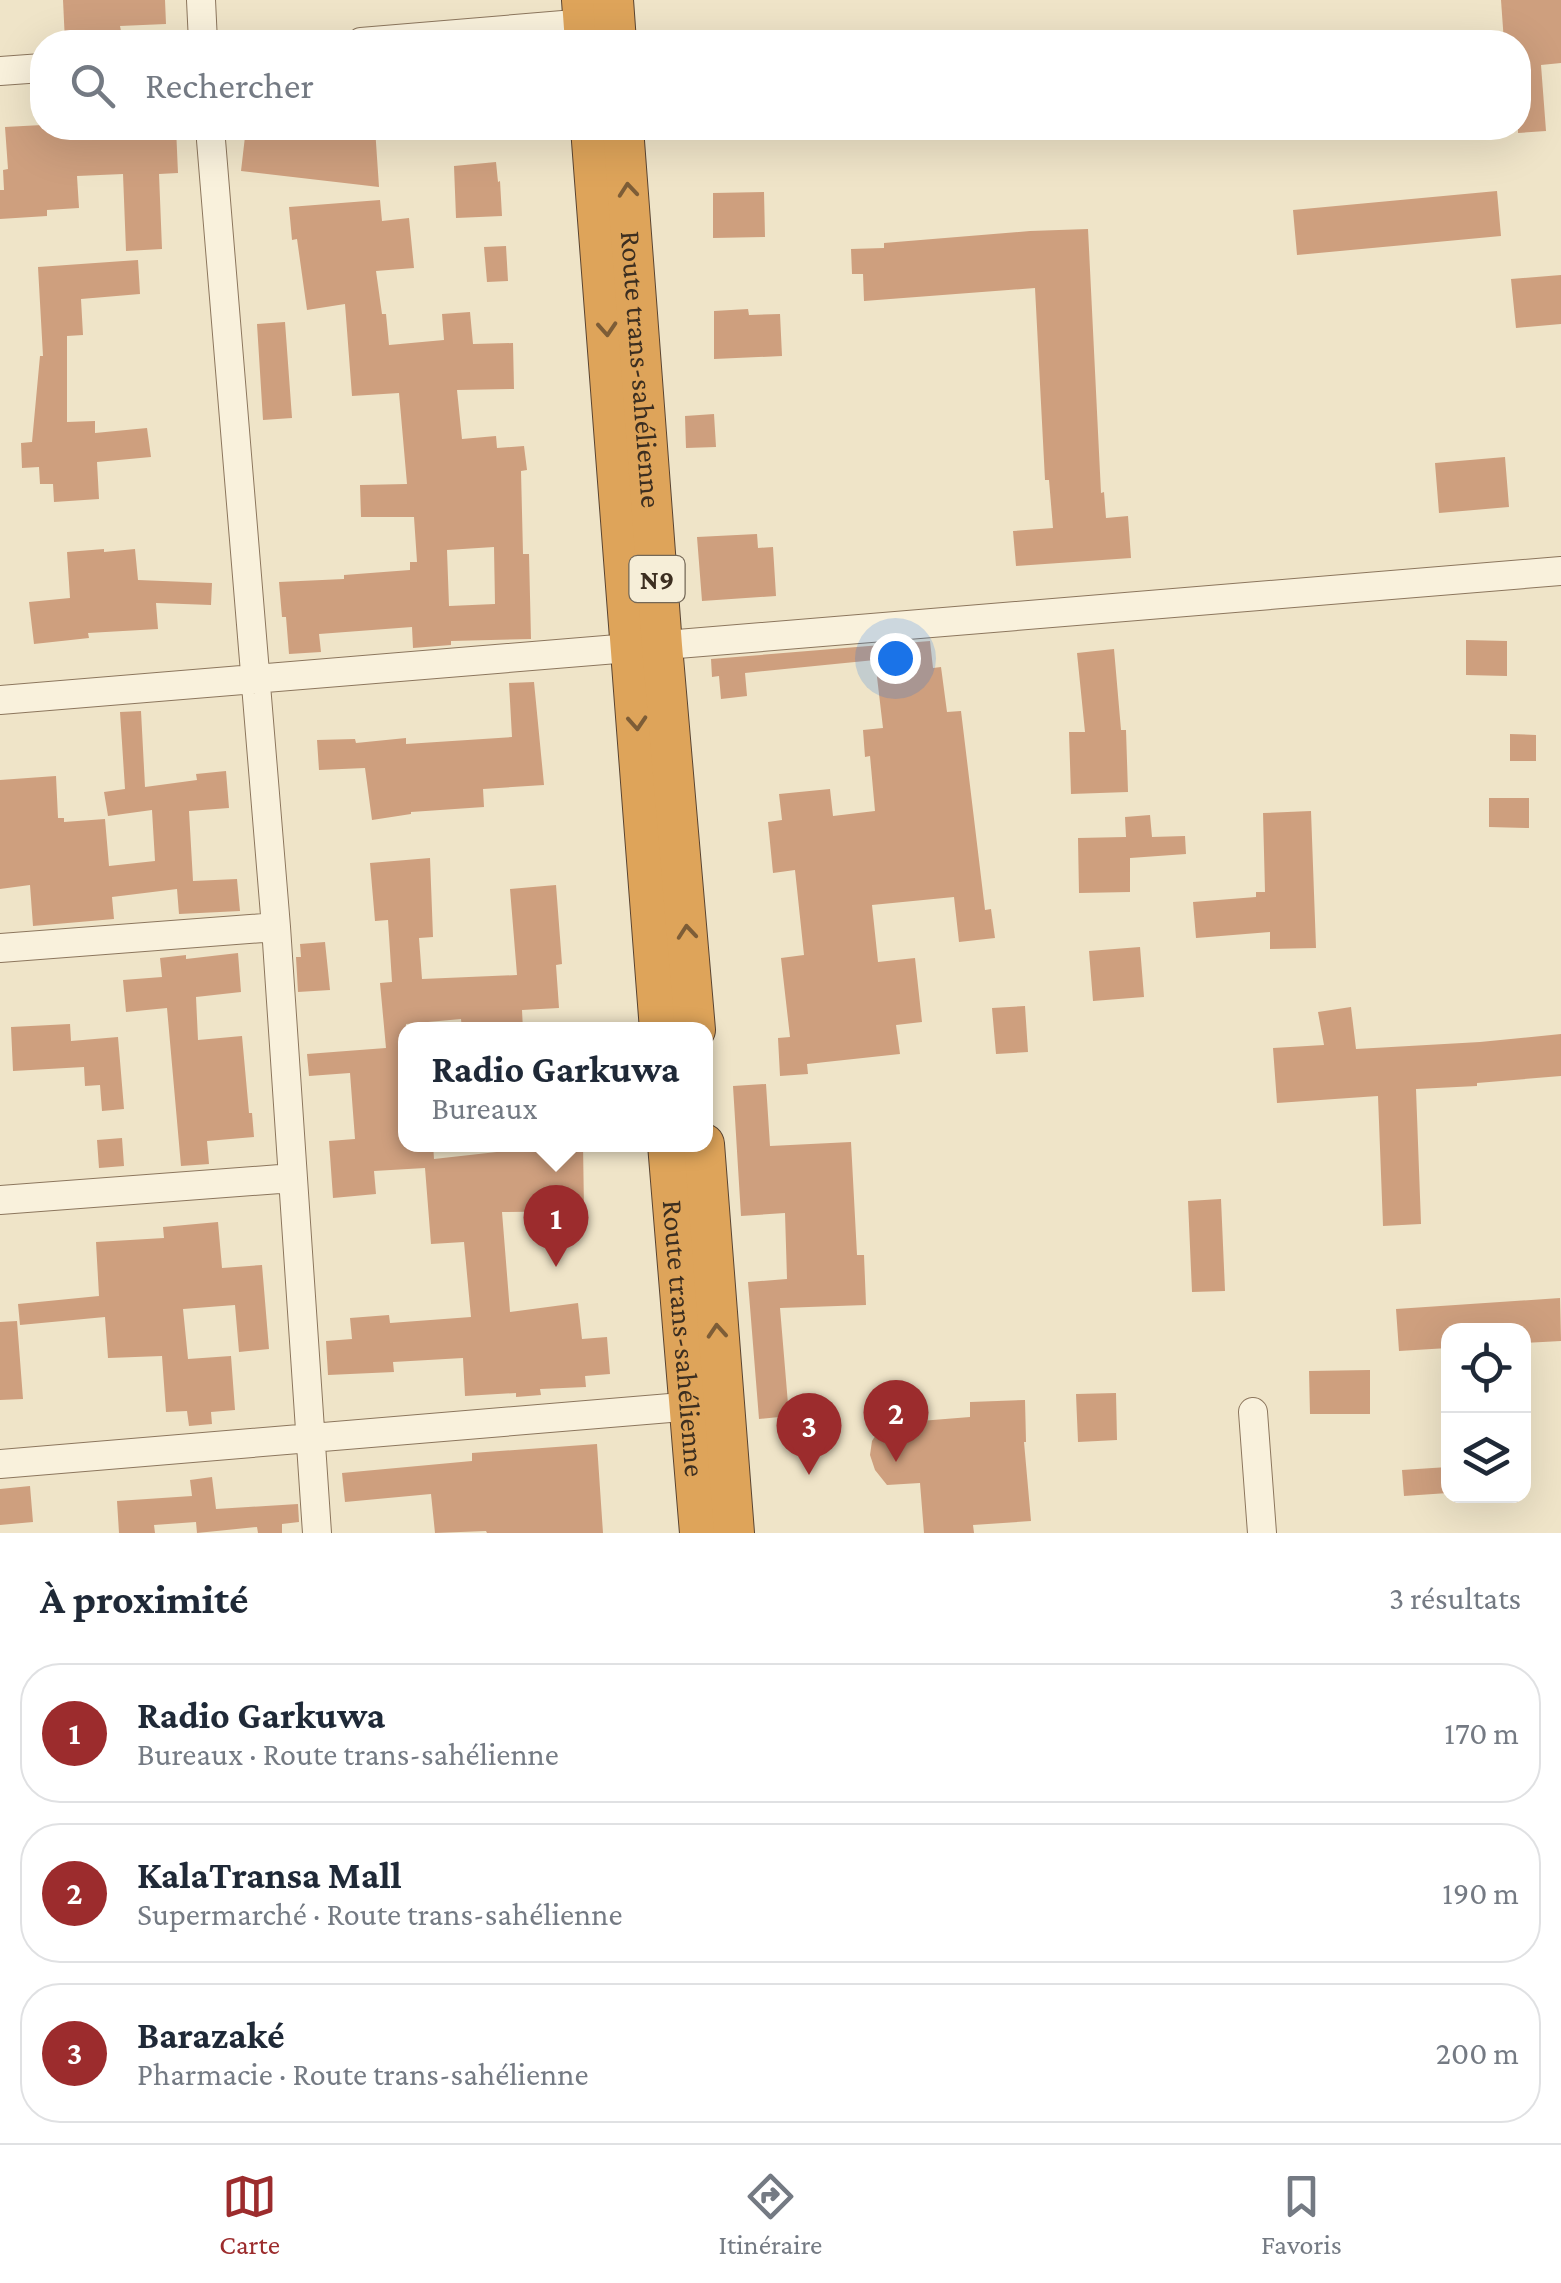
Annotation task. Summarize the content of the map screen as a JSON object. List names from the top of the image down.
{
  "streets": {
    "highway": ["Route trans-sahélienne", "N9"]
  },
  "page": {
    "search": "Rechercher",
    "popup": ["Radio Garkuwa", "Bureaux"],
    "pins": ["1", "2", "3"],
    "heading": ["À proximité", "3 résultats"],
    "list": [
      {
        "mark": "1",
        "name": "Radio Garkuwa",
        "note": "Bureaux · Route trans-sahélienne",
        "value": "170 m"
      },
      {
        "mark": "2",
        "name": "KalaTransa Mall",
        "note": "Supermarché · Route trans-sahélienne",
        "value": "190 m"
      },
      {
        "mark": "3",
        "name": "Barazaké",
        "note": "Pharmacie · Route trans-sahélienne",
        "value": "200 m"
      }
    ],
    "nav": ["Carte", "Itinéraire", "Favoris"]
  }
}
